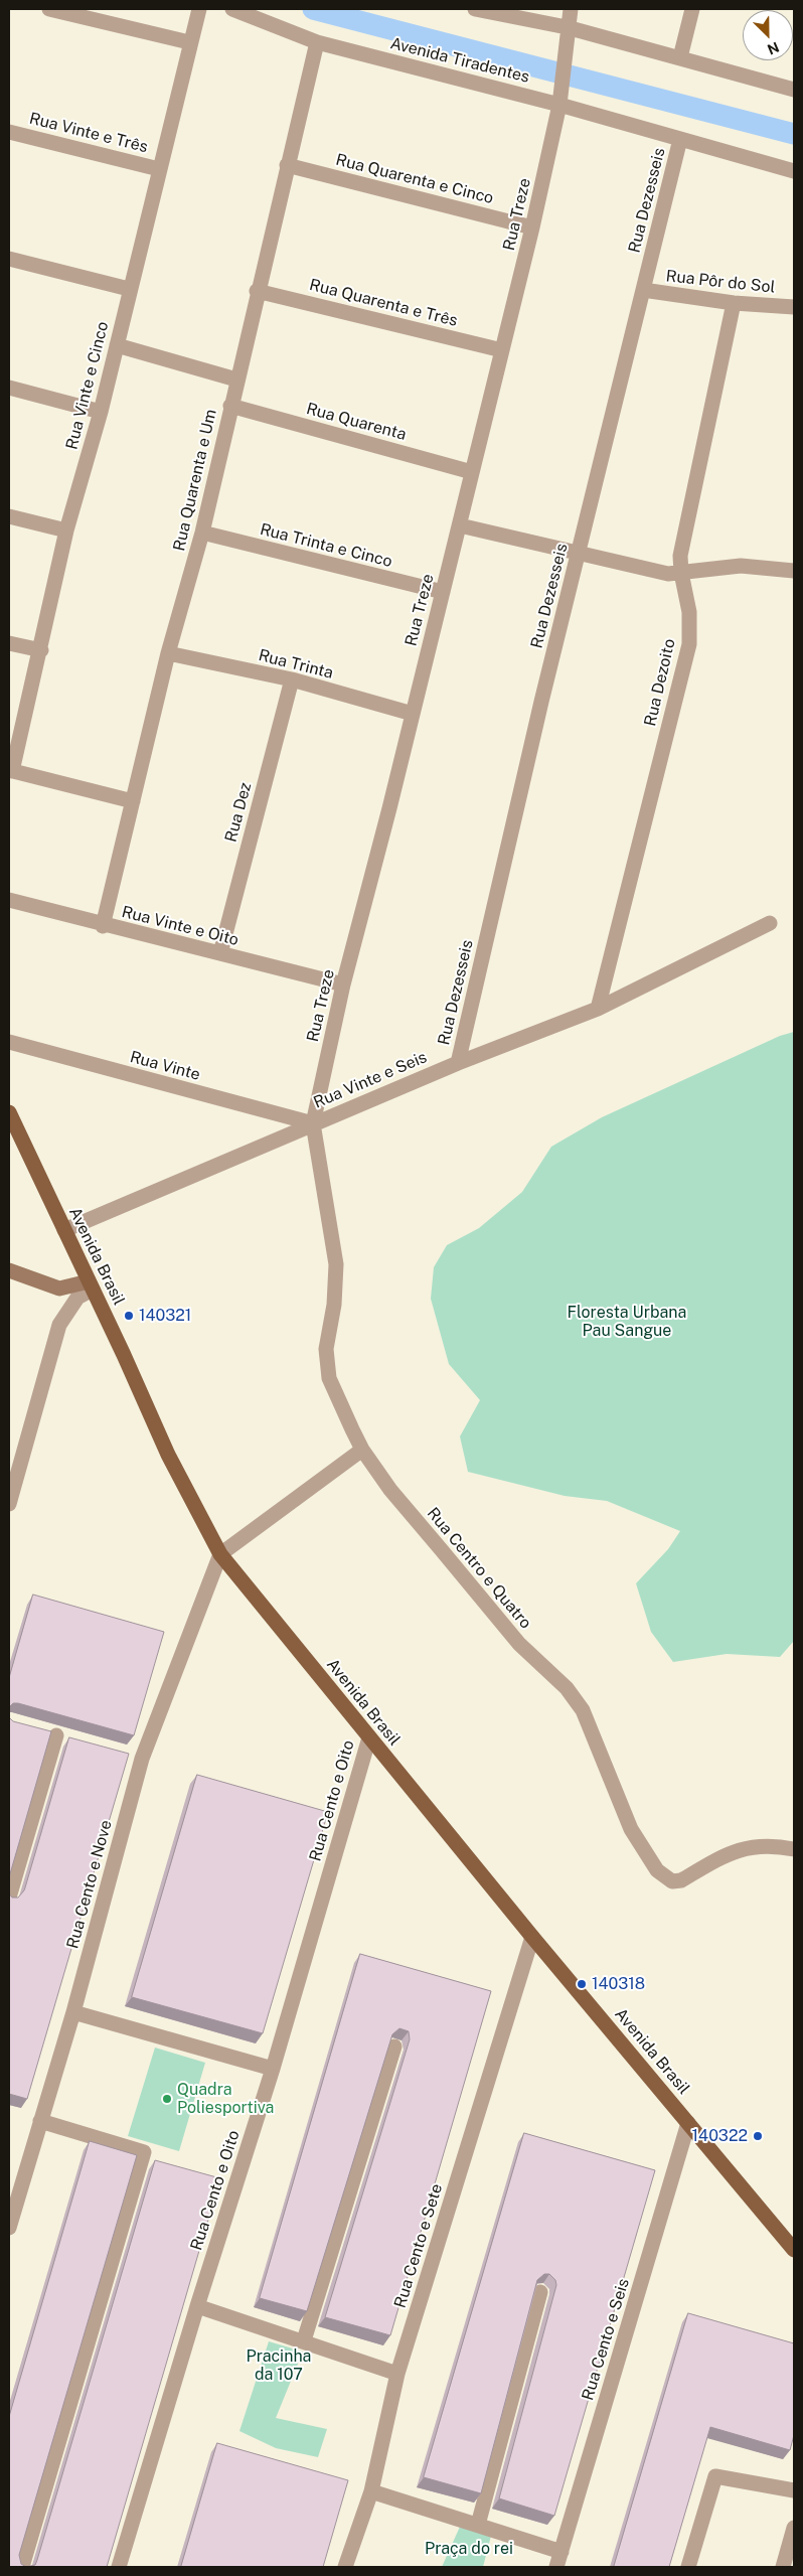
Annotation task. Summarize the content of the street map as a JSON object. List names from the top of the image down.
{
  "streets": {
    "main road": ["Avenida Brasil"],
    "street": [
      "Avenida Tiradentes",
      "Rua Vinte e Três",
      "Rua Quarenta e Cinco",
      "Rua Dezesseis",
      "Rua Treze",
      "Rua Pôr do Sol",
      "Rua Quarenta e Três",
      "Rua Vinte e Cinco",
      "Rua Quarenta",
      "Rua Quarenta e Um",
      "Rua Trinta e Cinco",
      "Rua Trinta",
      "Rua Dezoito",
      "Rua Dez",
      "Rua Vinte e Oito",
      "Rua Vinte",
      "Rua Vinte e Seis",
      "Rua Centro e Quatro",
      "Rua Cento e Oito",
      "Rua Cento e Nove",
      "Rua Cento e Sete",
      "Rua Cento e Seis"
    ]
  },
  "crossings": [
    ["Avenida Tiradentes", "Rua Dezesseis"],
    ["Avenida Tiradentes", "Rua Treze"],
    ["Avenida Tiradentes", "Rua Quarenta e Um"],
    ["Rua Vinte e Três", "Rua Vinte e Cinco"],
    ["Rua Quarenta e Cinco", "Rua Treze"],
    ["Rua Quarenta e Cinco", "Rua Quarenta e Um"],
    ["Rua Dezesseis", "Rua Pôr do Sol"],
    ["Rua Dezesseis", "Rua Vinte e Seis"],
    ["Rua Treze", "Rua Quarenta e Três"],
    ["Rua Treze", "Rua Quarenta"],
    ["Rua Treze", "Rua Trinta e Cinco"],
    ["Rua Treze", "Rua Trinta"],
    ["Rua Treze", "Rua Vinte e Oito"],
    ["Rua Treze", "Rua Vinte"],
    ["Rua Treze", "Rua Vinte e Seis"],
    ["Rua Treze", "Rua Centro e Quatro"],
    ["Rua Pôr do Sol", "Rua Dezoito"],
    ["Rua Quarenta e Três", "Rua Quarenta e Um"],
    ["Rua Quarenta", "Rua Quarenta e Um"],
    ["Rua Quarenta e Um", "Rua Trinta e Cinco"],
    ["Rua Quarenta e Um", "Rua Trinta"],
    ["Rua Quarenta e Um", "Rua Vinte e Oito"],
    ["Rua Trinta", "Rua Dez"],
    ["Rua Dezoito", "Rua Vinte e Seis"],
    ["Rua Dez", "Rua Vinte e Oito"],
    ["Rua Vinte", "Rua Vinte e Seis"],
    ["Rua Vinte", "Rua Centro e Quatro"],
    ["Rua Vinte e Seis", "Avenida Brasil"],
    ["Rua Vinte e Seis", "Rua Centro e Quatro"],
    ["Avenida Brasil", "Rua Cento e Oito"],
    ["Avenida Brasil", "Rua Cento e Nove"],
    ["Avenida Brasil", "Rua Cento e Sete"],
    ["Avenida Brasil", "Rua Cento e Seis"]
  ],
  "parks": ["Floresta Urbana Pau Sangue", "Pracinha da 107", "Praça do rei"],
  "places": [
    "140321",
    "140318",
    "Quadra Poliesportiva",
    "140322"
  ],
  "north": "bottom right"
}
